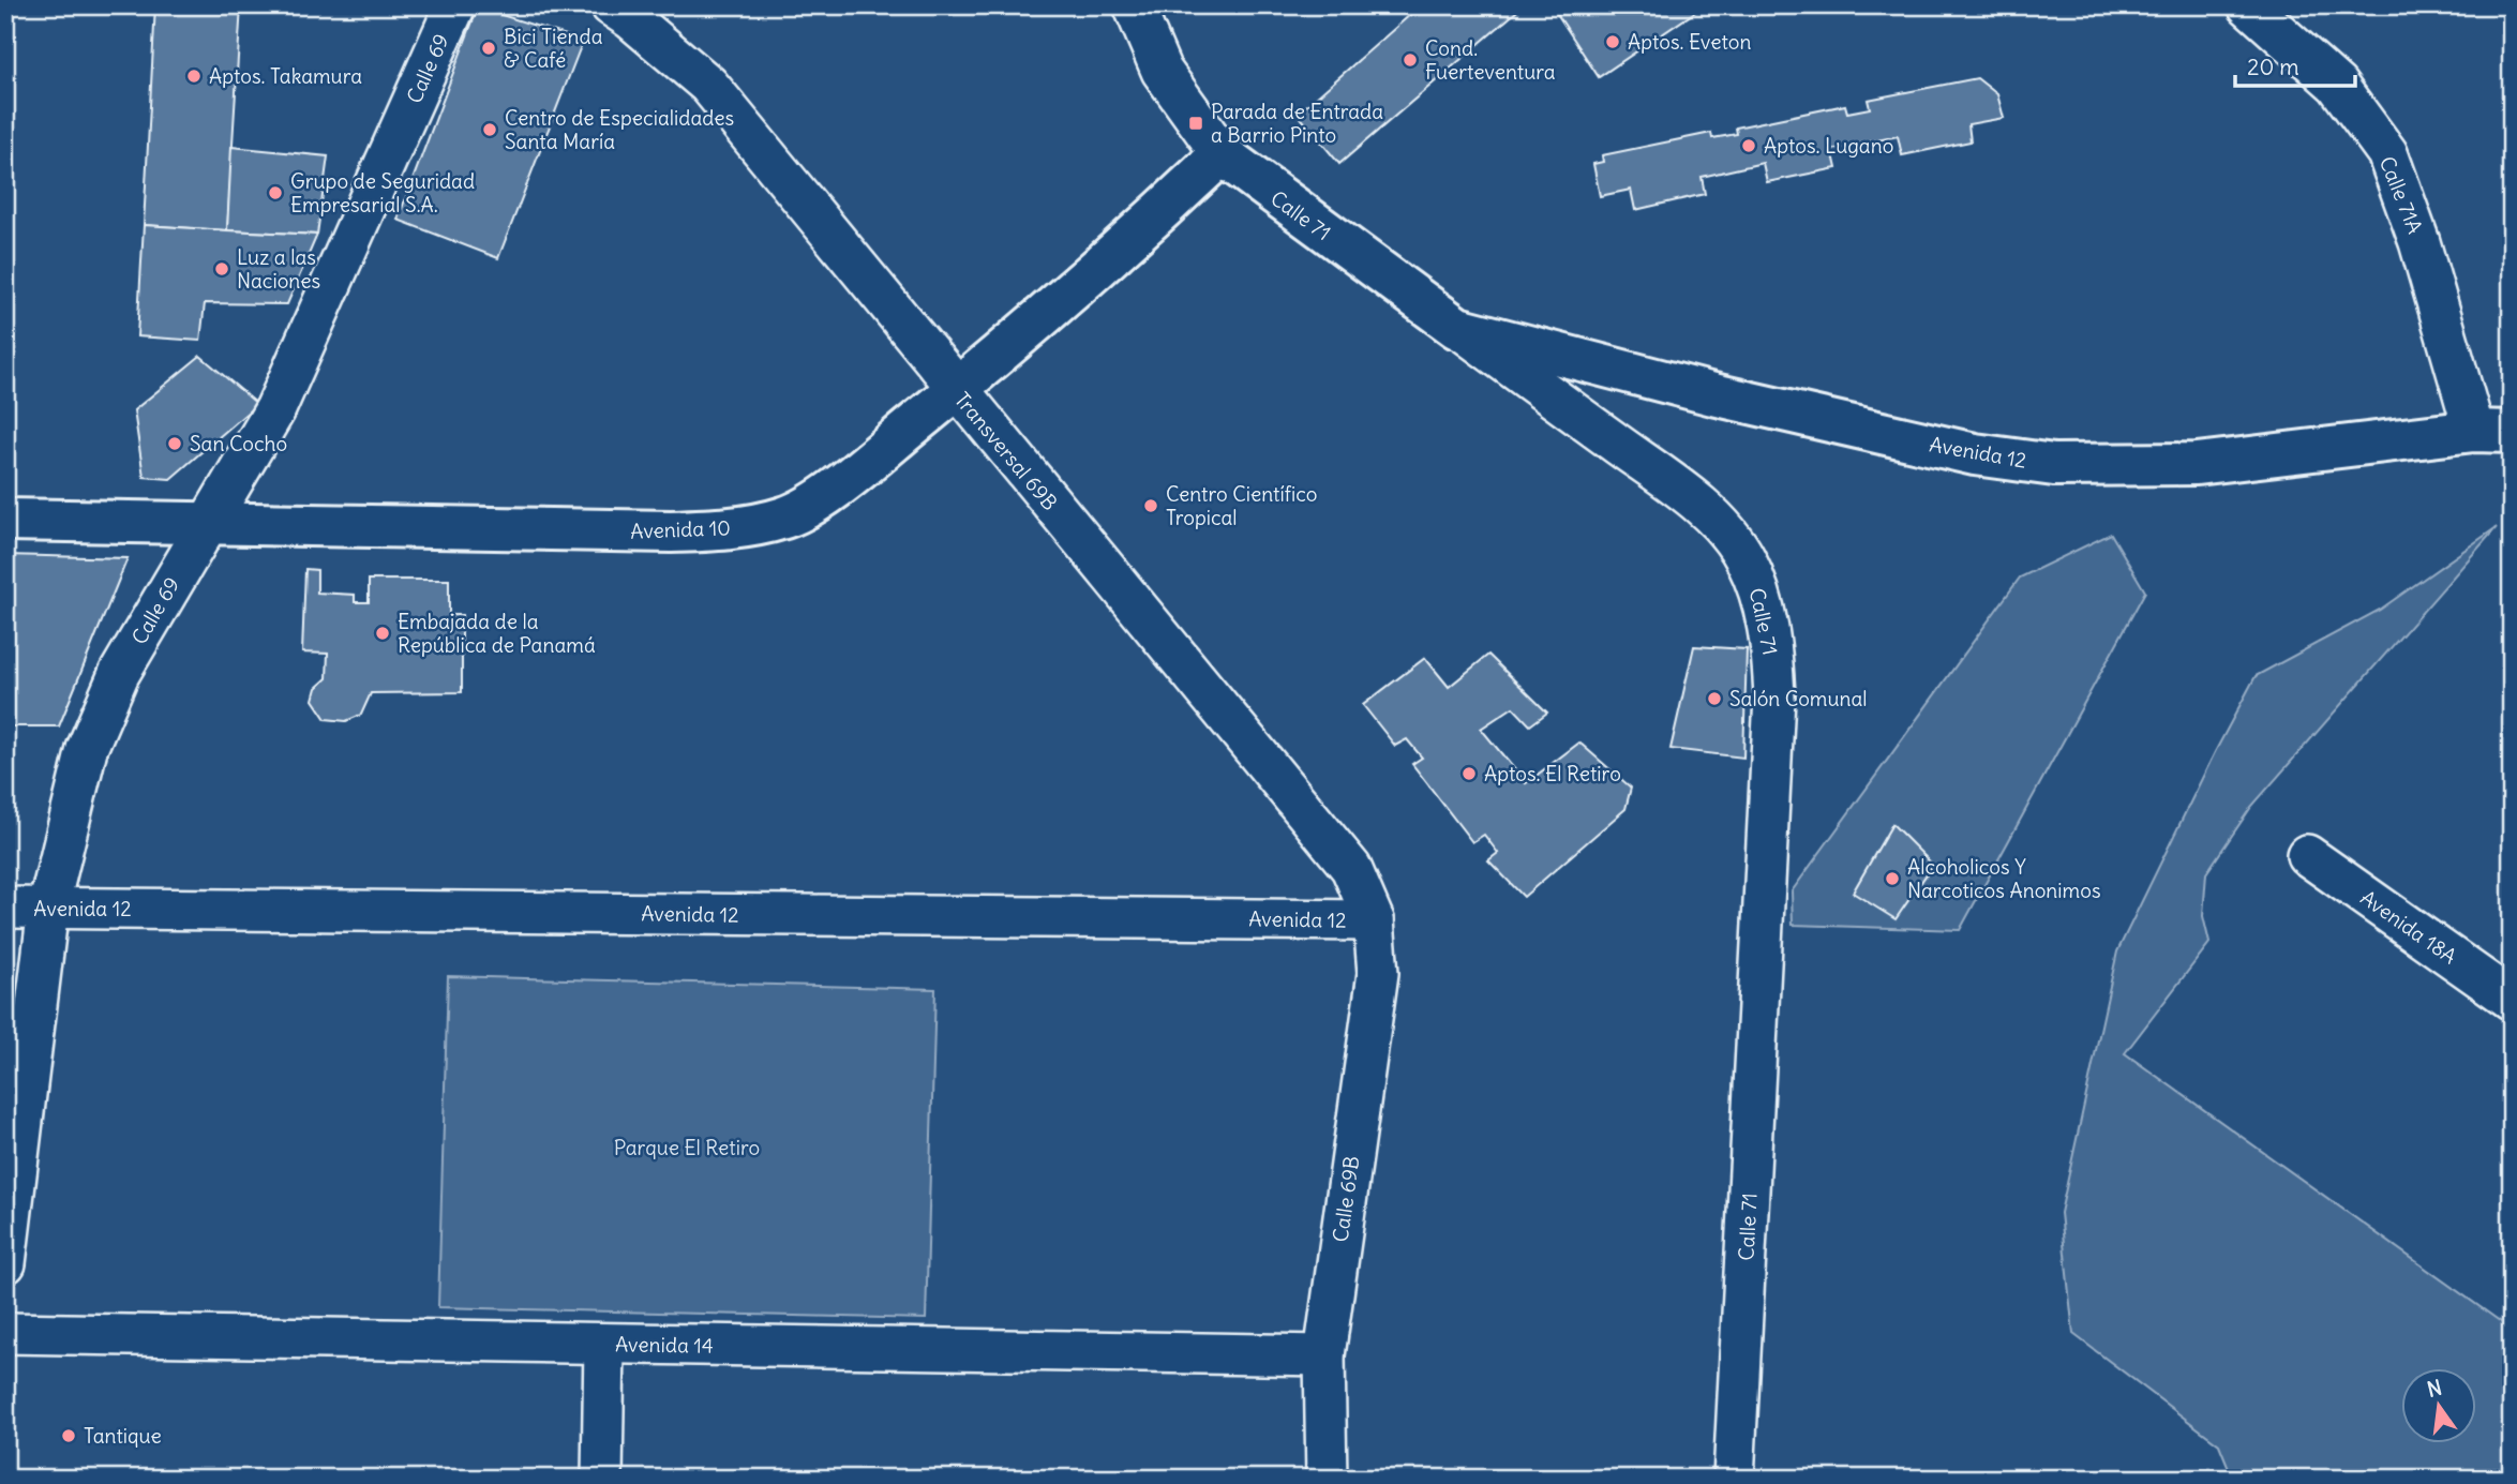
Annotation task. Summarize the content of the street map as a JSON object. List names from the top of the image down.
{
  "streets": {
    "street": [
      "Calle 69",
      "Calle 71A",
      "Calle 71",
      "Transversal 69B",
      "Avenida 12",
      "Avenida 10",
      "Avenida 18A",
      "Calle 69B",
      "Avenida 14"
    ]
  },
  "crossings": [
    ["Calle 69", "Avenida 12"],
    ["Calle 69", "Avenida 10"],
    ["Calle 71A", "Avenida 12"],
    ["Calle 71", "Avenida 12"],
    ["Calle 71", "Avenida 10"],
    ["Transversal 69B", "Avenida 12"],
    ["Transversal 69B", "Avenida 10"],
    ["Transversal 69B", "Calle 69B"],
    ["Avenida 12", "Calle 69B"],
    ["Calle 69B", "Avenida 14"]
  ],
  "parks": ["Parque El Retiro"],
  "places": {
    "other": [
      "Aptos. Eveton",
      "Bici Tienda & Café",
      "Cond. Fuerteventura",
      "Aptos. Takamura",
      "Centro de Especialidades Santa María",
      "Aptos. Lugano",
      "Grupo de Seguridad Empresarial S.A.",
      "Luz a las Naciones",
      "San Cocho",
      "Centro Científico Tropical",
      "Embajada de la República de Panamá",
      "Salón Comunal",
      "Aptos. El Retiro",
      "Alcoholicos Y Narcoticos Anonimos",
      "Tantique"
    ],
    "transit": ["Parada de Entrada a Barrio Pinto"]
  },
  "scale_bar": "20 m",
  "north": "top"
}
